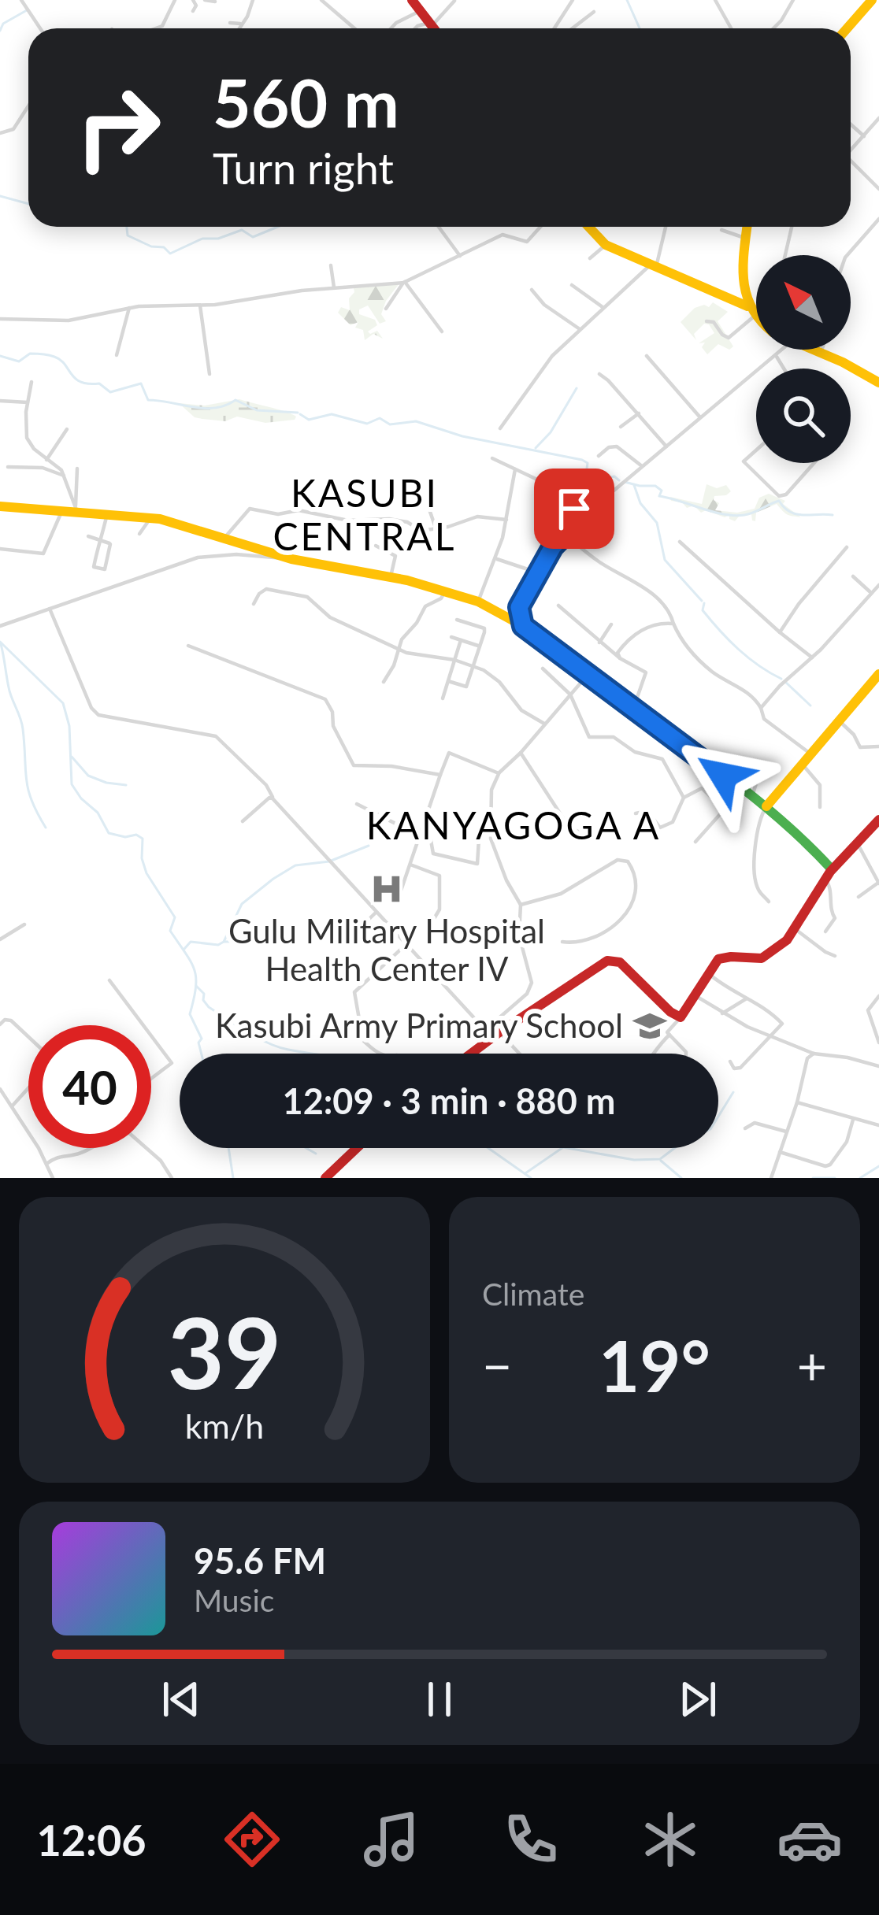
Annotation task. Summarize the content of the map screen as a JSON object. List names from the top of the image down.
{
  "districts": ["KASUBI CENTRAL", "KANYAGOGA A"],
  "places": {
    "hospital": ["Gulu Military Hospital Health Center IV"],
    "school or university": ["Kasubi Army Primary School"]
  },
  "north": "top left",
  "page": {
    "turn": ["560 m", "Turn right"],
    "limit": "40",
    "trip": "12:09 · 3 min · 880 m",
    "tile": "Climate",
    "heat": ["−", "19°", "+"],
    "song": ["95.6 FM", "Music"],
    "tabs": "12:06",
    "gauge": ["39", "km/h"]
  }
}
